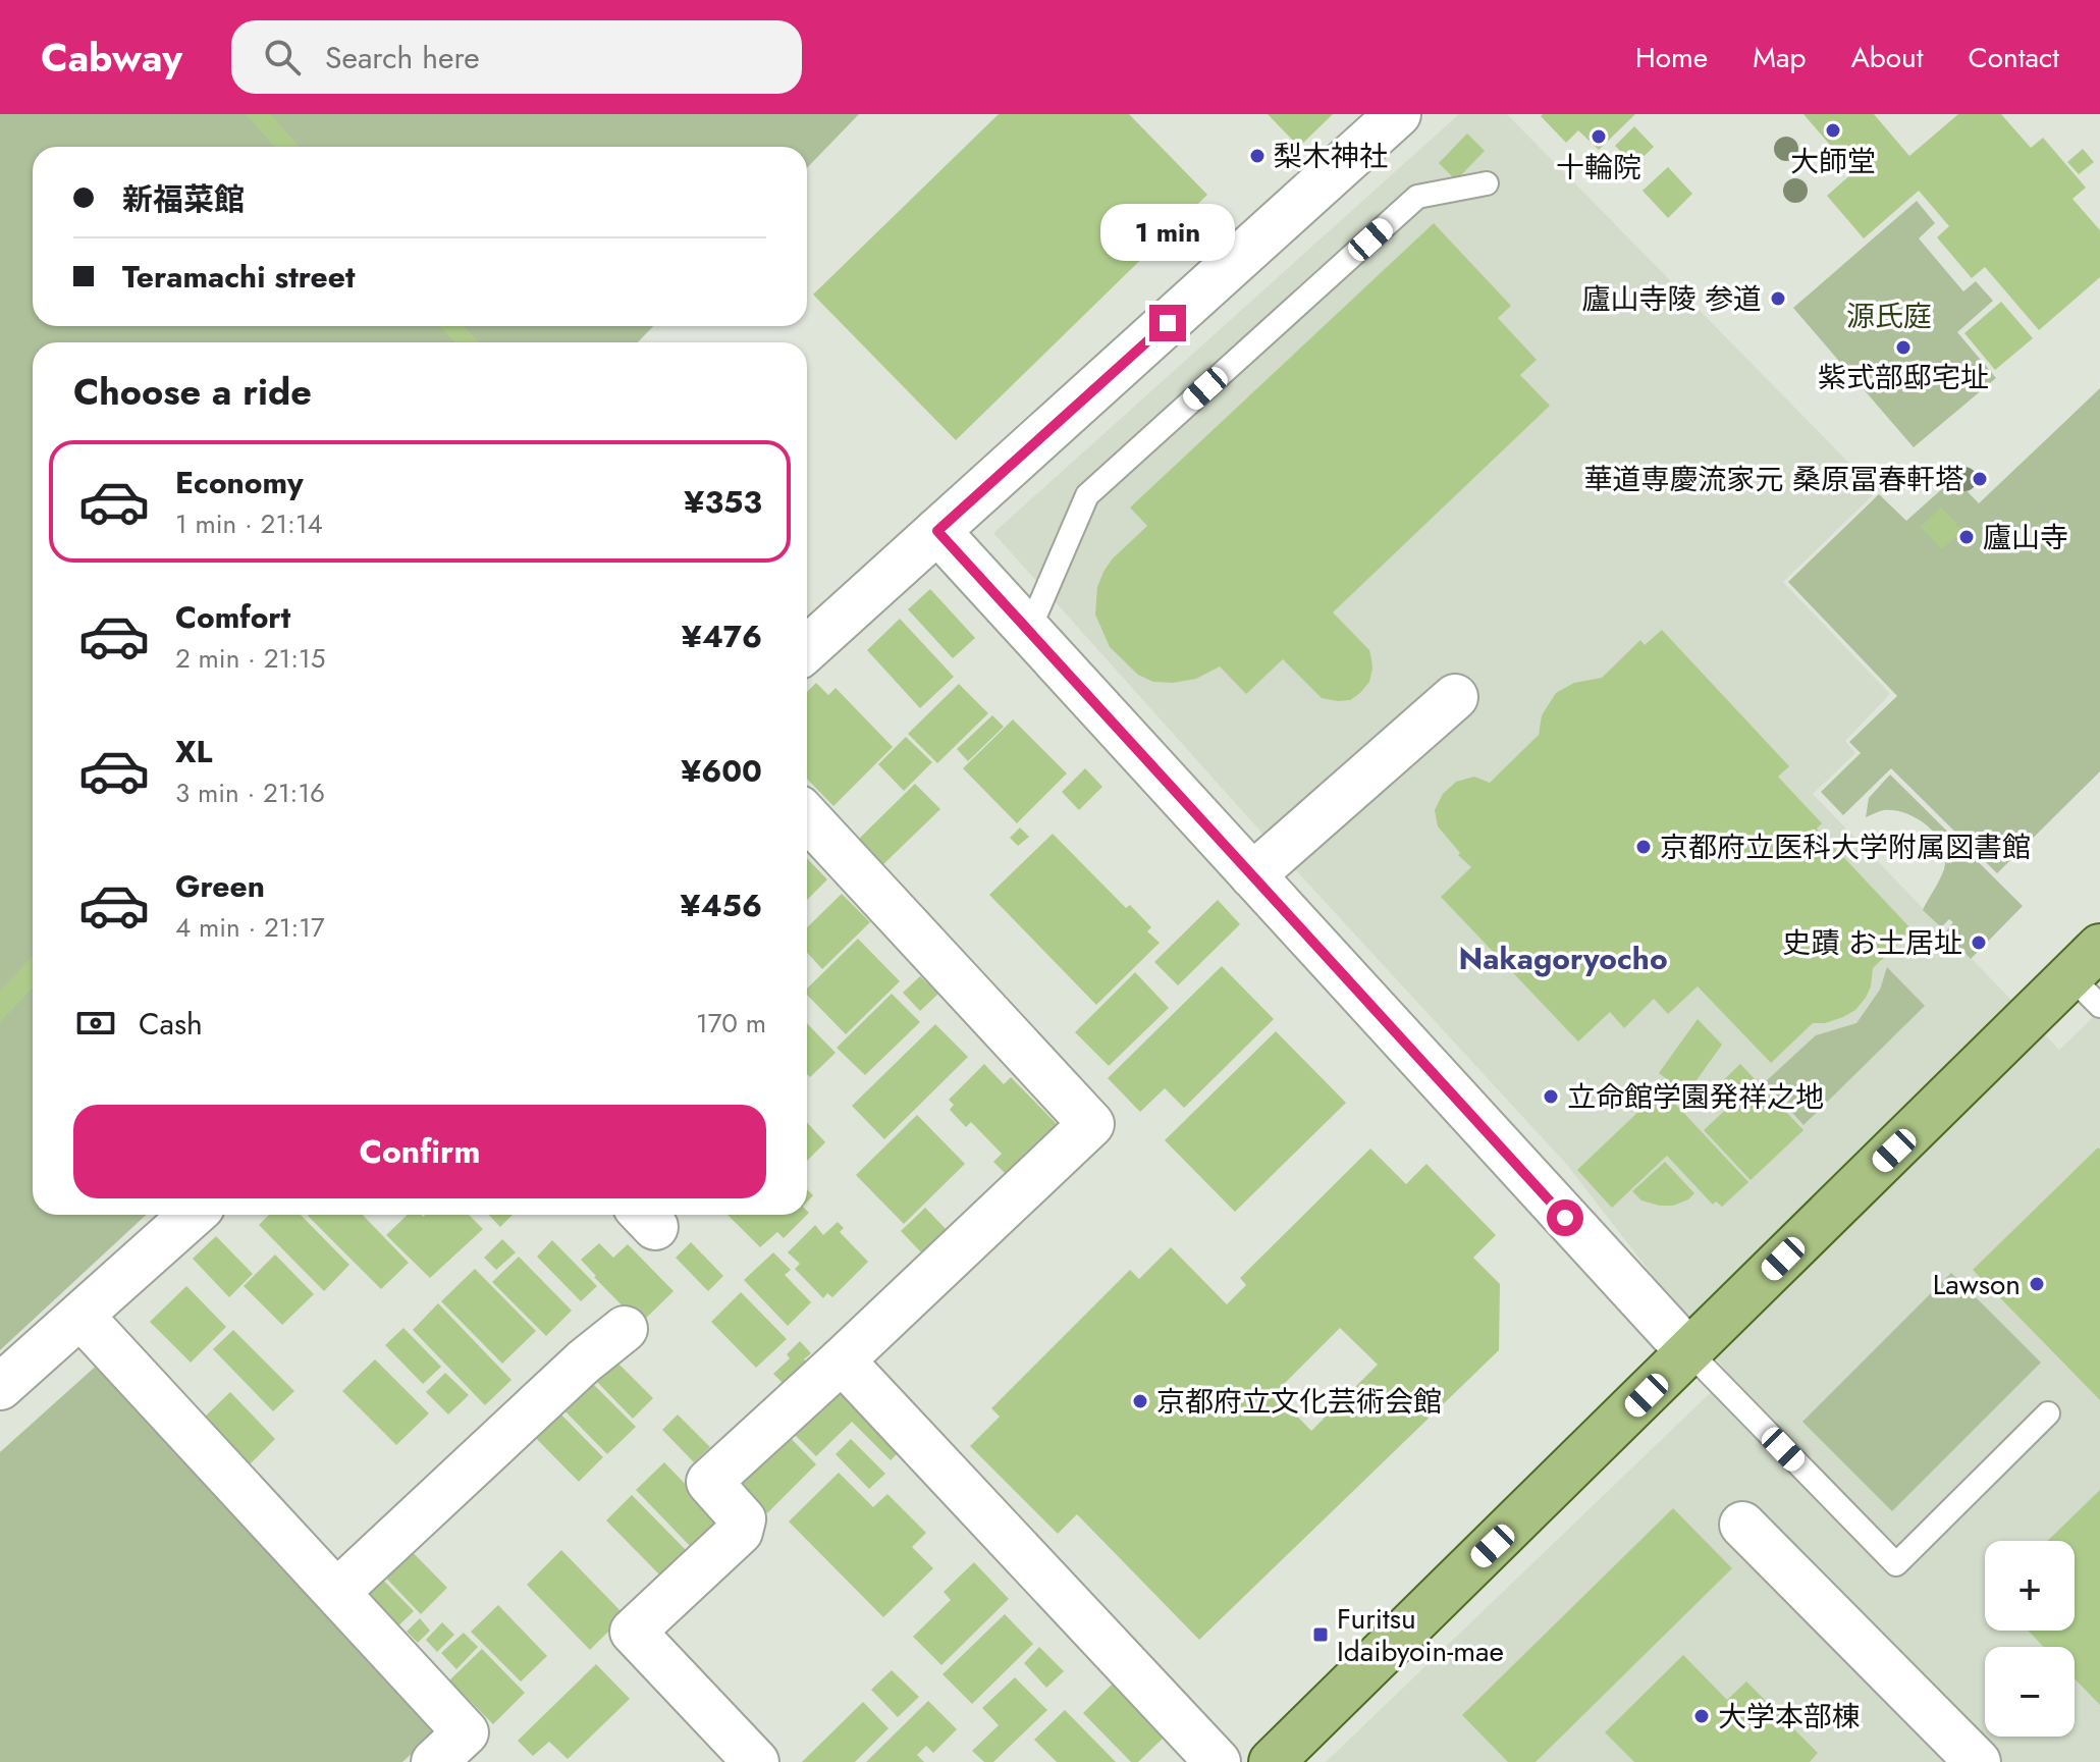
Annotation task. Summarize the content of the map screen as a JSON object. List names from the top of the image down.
{
  "districts": ["Nakagoryocho"],
  "parks": ["源氏庭"],
  "places": {
    "other": [
      "大師堂",
      "十輪院",
      "梨木神社",
      "廬山寺陵 参道",
      "紫式部邸宅址",
      "華道専慶流家元 桑原冨春軒塔",
      "廬山寺",
      "京都府立医科大学附属図書館",
      "史蹟 お土居址",
      "立命館学園発祥之地",
      "Lawson",
      "京都府立文化芸術会館",
      "大学本部棟"
    ],
    "transit": ["Furitsu Idaibyoin-mae"]
  },
  "page": {
    "header": "Cabway",
    "search": "Search here",
    "nav": [
      "Home",
      "Map",
      "About",
      "Contact"
    ],
    "banner": ["新福菜館", "Teramachi street"],
    "bubble": "1 min",
    "heading": "Choose a ride",
    "list": [
      {
        "name": "Economy",
        "note": "1 min · 21:14",
        "value": "¥353"
      },
      {
        "name": "Comfort",
        "note": "2 min · 21:15",
        "value": "¥476"
      },
      {
        "name": "XL",
        "note": "3 min · 21:16",
        "value": "¥600"
      },
      {
        "name": "Green",
        "note": "4 min · 21:17",
        "value": "¥456"
      }
    ],
    "pay": ["Cash", "170 m"],
    "buttons": "Confirm",
    "map_buttons": ["+", "−"]
  }
}
